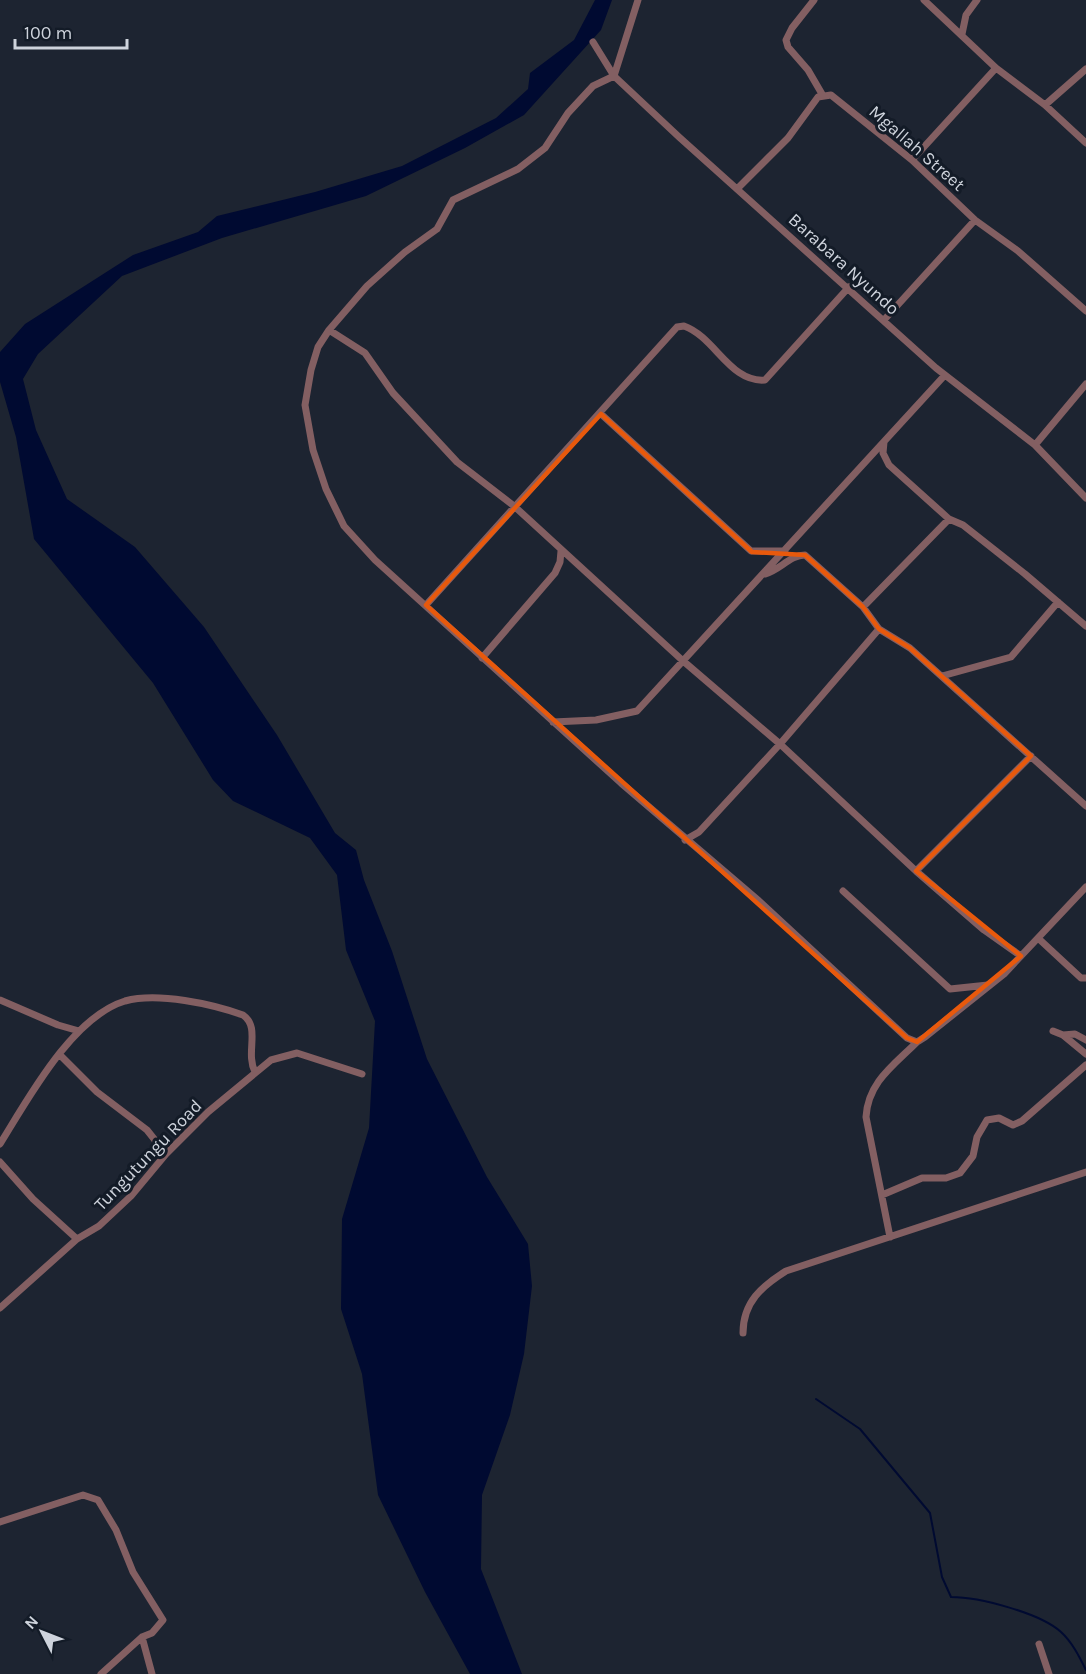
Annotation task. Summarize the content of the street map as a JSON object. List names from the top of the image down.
{
  "streets": {
    "street": ["Mgallah Street", "Barabara Nyundo", "Tungutungu Road"]
  },
  "scale_bar": "100 m",
  "north": "top left"
}
